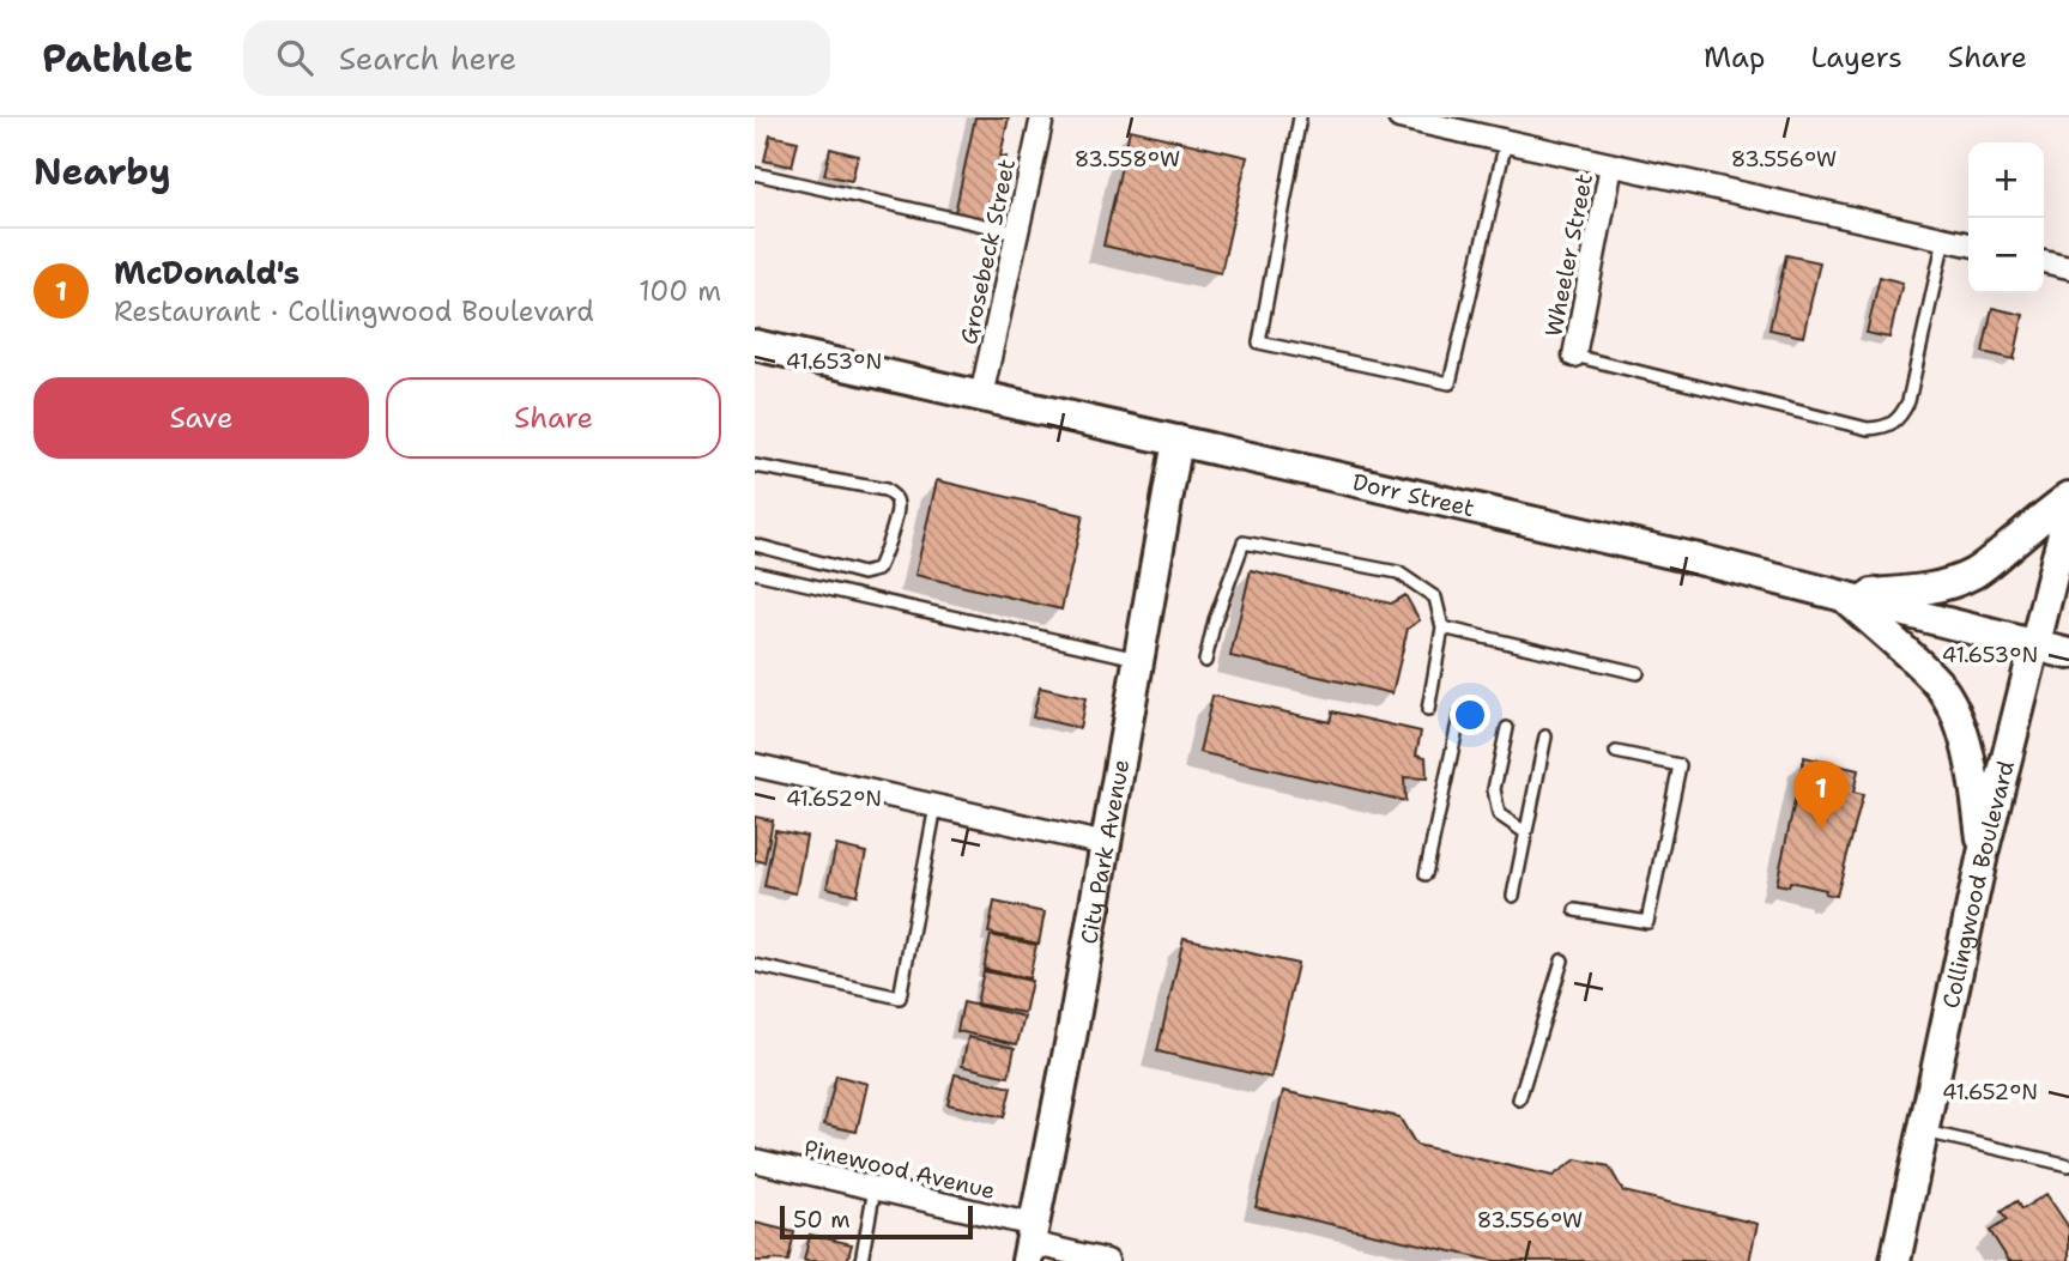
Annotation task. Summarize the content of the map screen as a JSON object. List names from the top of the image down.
{
  "streets": {
    "main road": ["Dorr Street", "City Park Avenue", "Collingwood Boulevard"],
    "street": ["Grosebeck Street", "Wheeler Street", "Pinewood Avenue"]
  },
  "crossings": [
    ["Grosebeck Street", "Dorr Street"],
    ["Dorr Street", "City Park Avenue"],
    ["Dorr Street", "Collingwood Boulevard"],
    ["City Park Avenue", "Pinewood Avenue"]
  ],
  "scale_bar": "50 m",
  "page": {
    "header": "Pathlet",
    "search": "Search here",
    "nav": ["Map", "Layers", "Share"],
    "heading": "Nearby",
    "map_buttons": ["+", "−"],
    "list": [
      {
        "mark": "1",
        "name": "McDonald's",
        "note": "Restaurant · Collingwood Boulevard",
        "value": "100 m"
      }
    ],
    "buttons": ["Save", "Share"],
    "pins": "1",
    "scale": "50 m"
  },
  "coordinates": [
    "83.558°W",
    "83.556°W",
    "41.653°N",
    "41.652°N"
  ]
}
